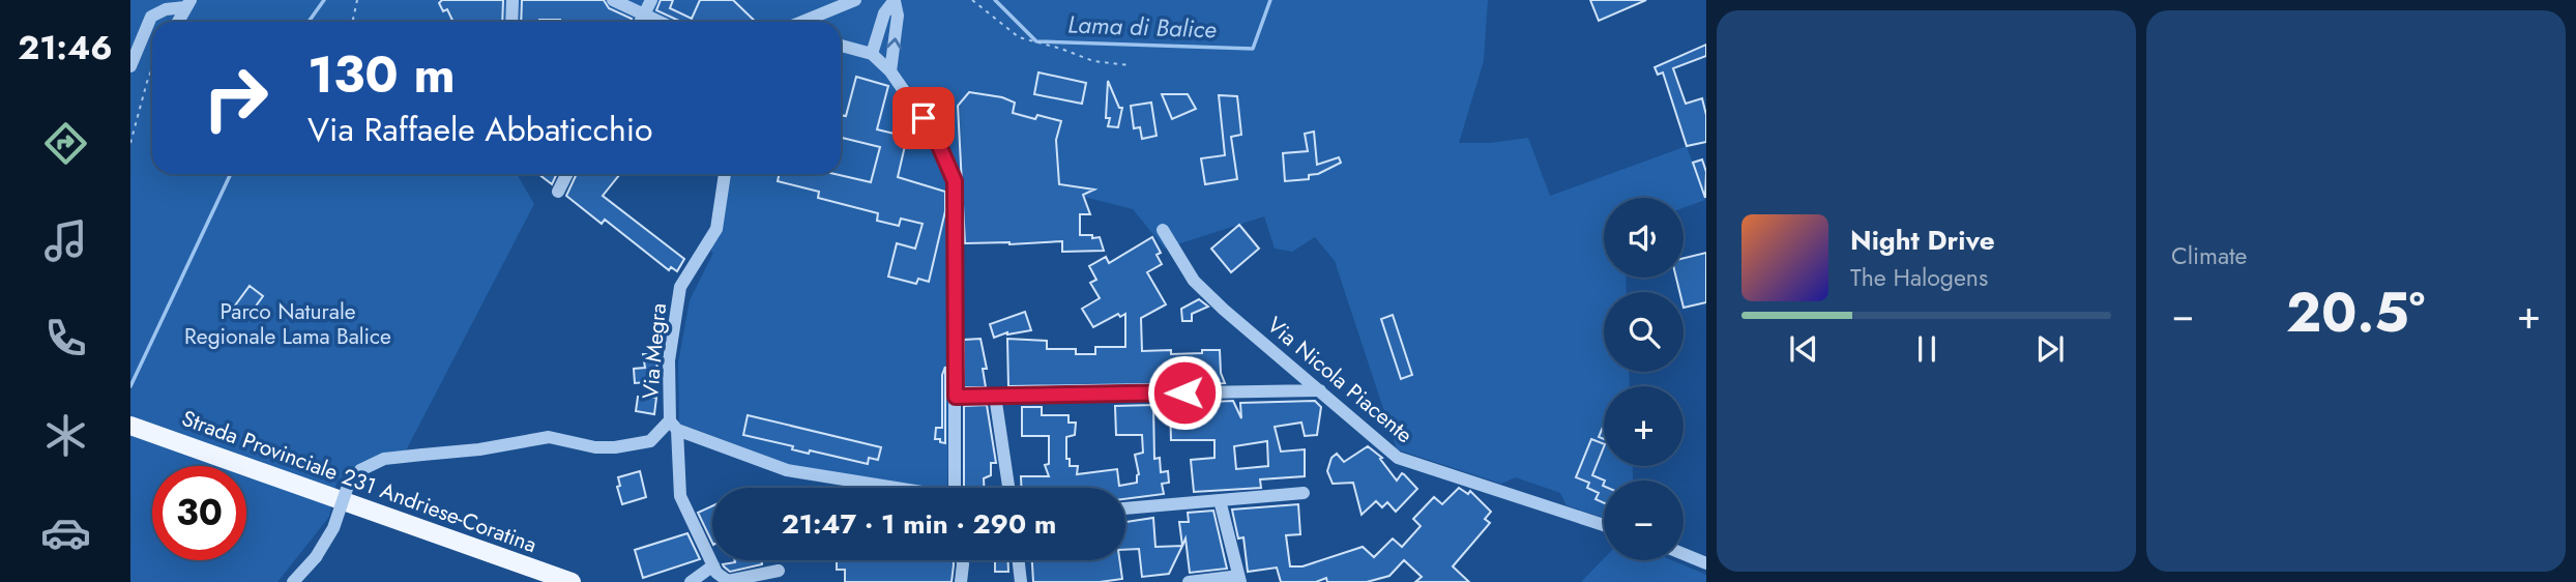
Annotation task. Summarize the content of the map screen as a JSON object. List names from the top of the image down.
{
  "streets": {
    "main road": ["Strada Provinciale 231 Andriese-Coratina"],
    "street": ["Via Megra", "Via Nicola Piacente"]
  },
  "water": ["Lama di Balice"],
  "parks": ["Parco Naturale Regionale Lama Balice"],
  "page": {
    "tabs": "21:46",
    "tile": "Climate",
    "turn": ["130 m", "Via Raffaele Abbaticchio"],
    "map_buttons": ["+", "−"],
    "song": ["Night Drive", "The Halogens"],
    "heat": ["−", "20.5°", "+"],
    "limit": "30",
    "trip": "21:47 · 1 min · 290 m"
  }
}
